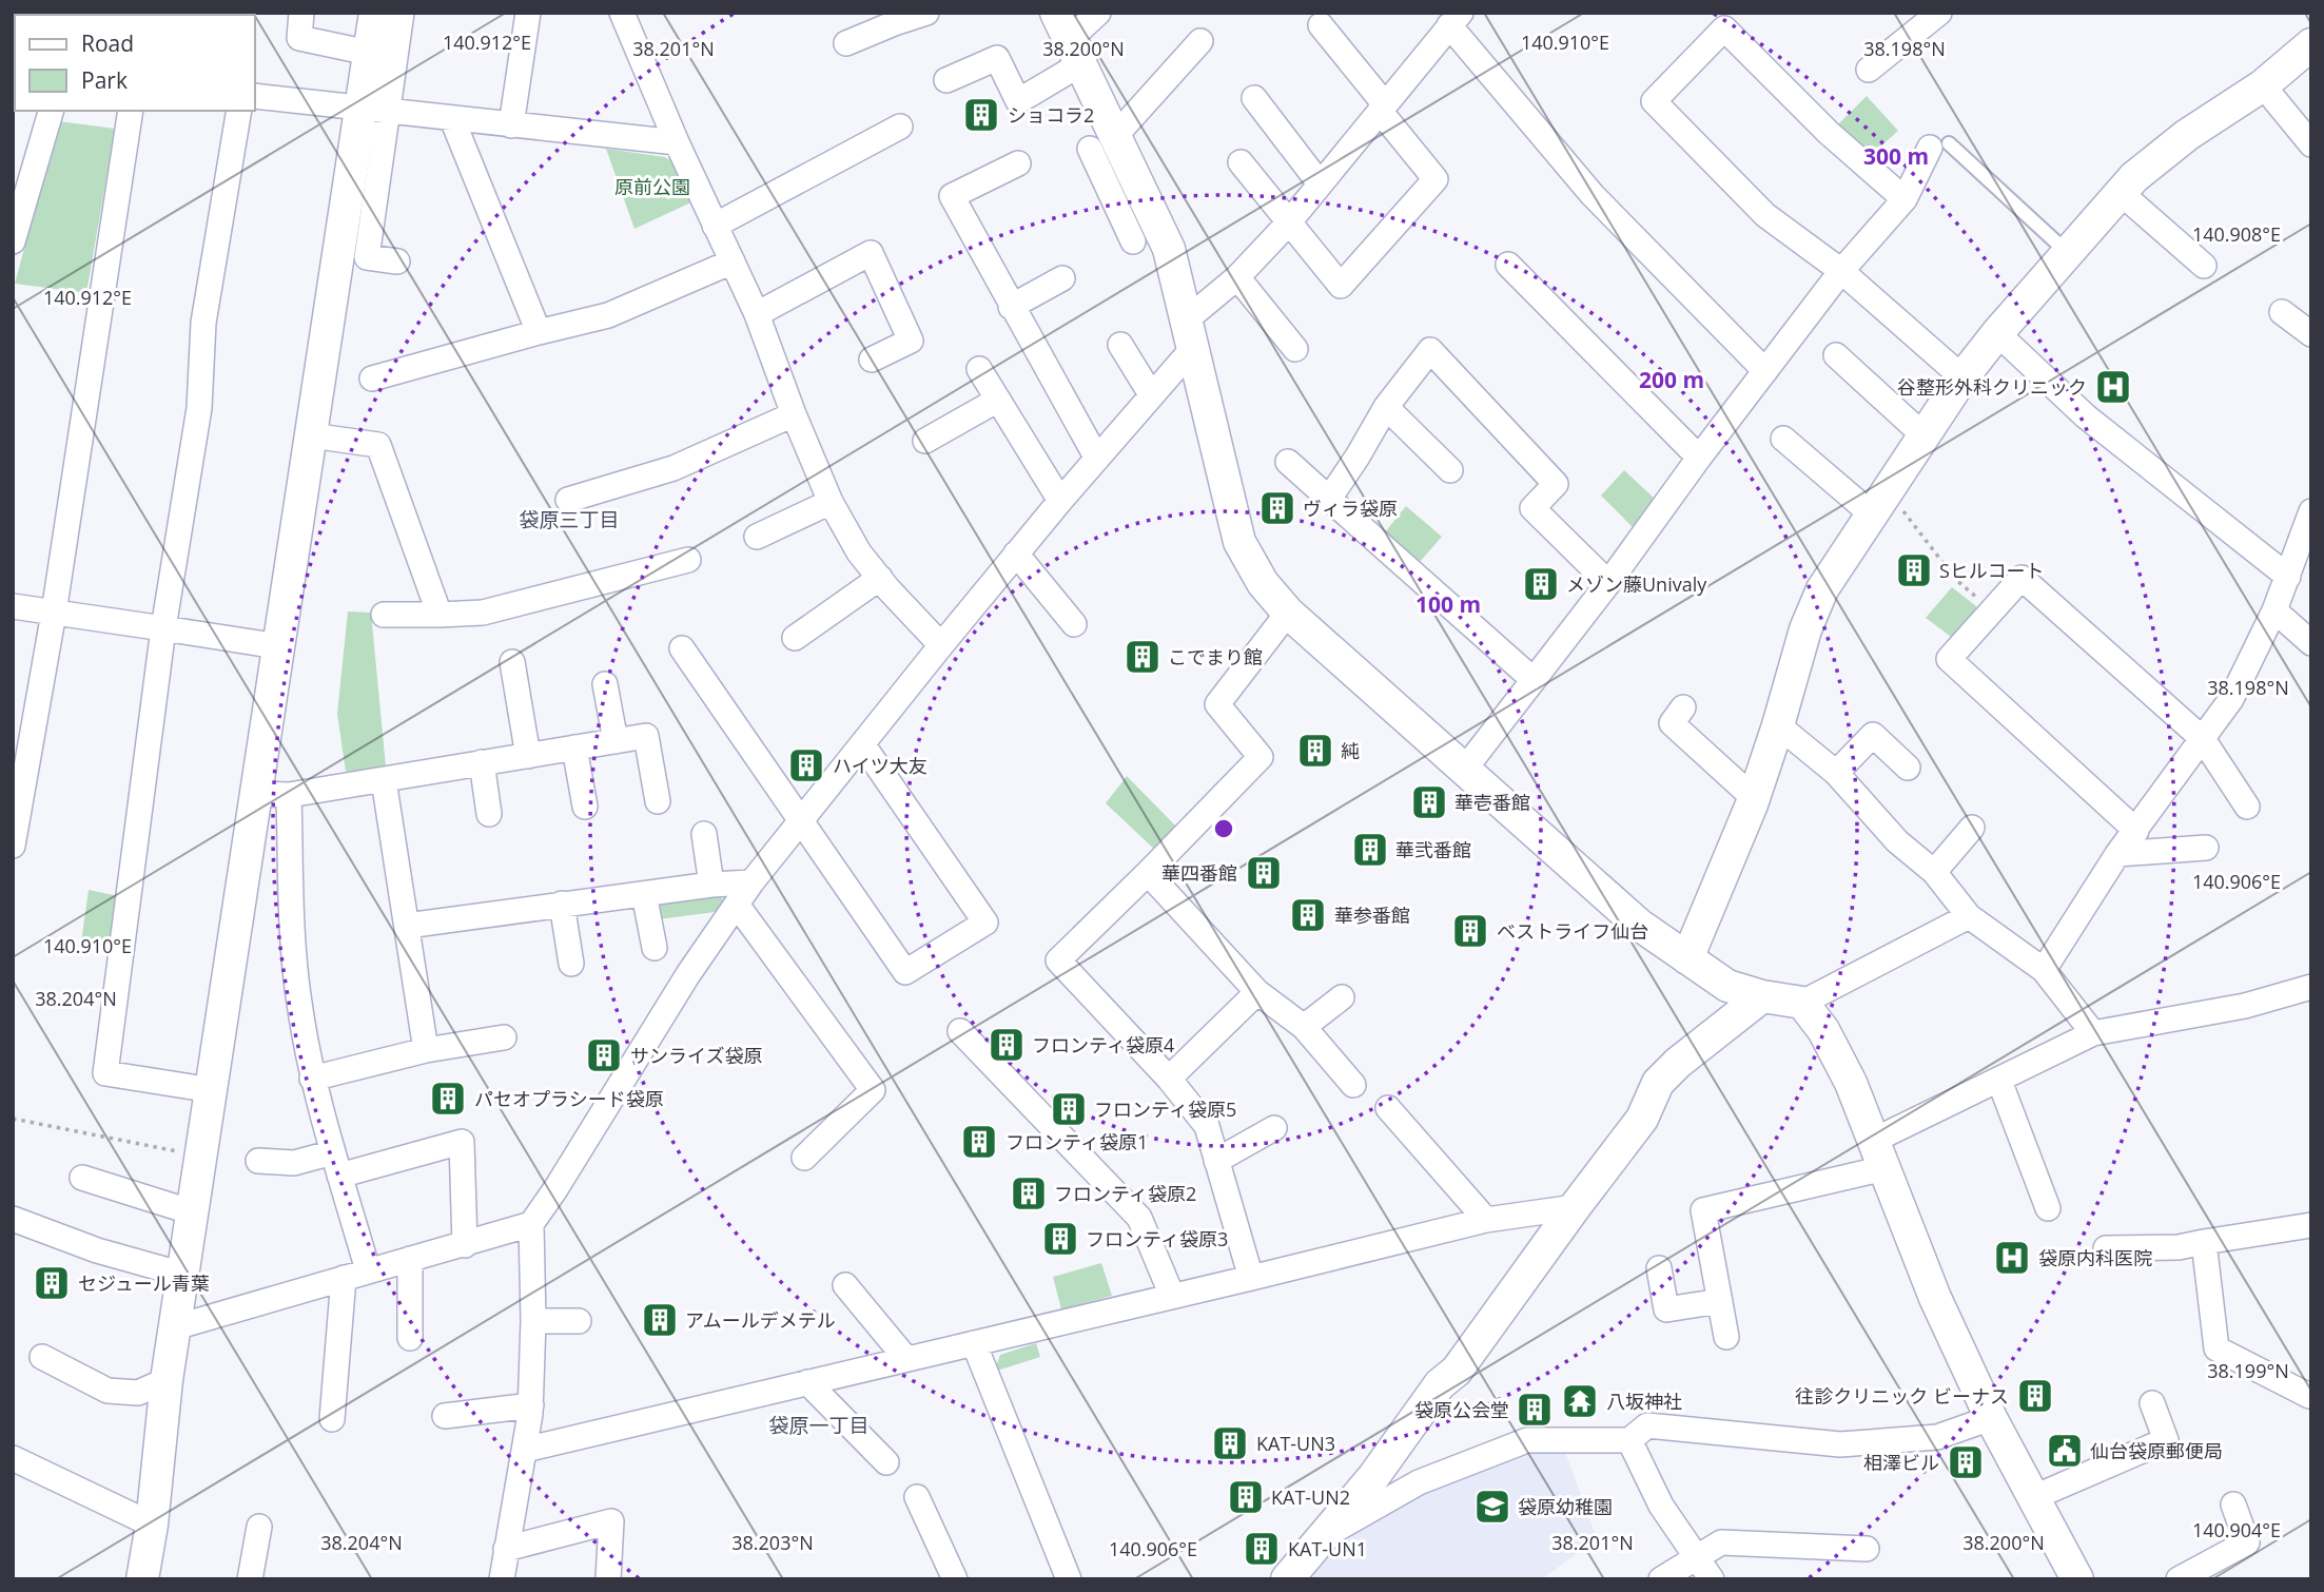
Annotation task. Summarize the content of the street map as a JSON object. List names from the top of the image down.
{
  "districts": ["袋原三丁目", "袋原一丁目"],
  "parks": ["原前公園"],
  "places": {
    "building": [
      "ショコラ2",
      "ヴィラ袋原",
      "Sヒルコート",
      "メゾン藤Univaly",
      "こでまり館",
      "純",
      "ハイツ大友",
      "華壱番館",
      "華弐番館",
      "華四番館",
      "華参番館",
      "ベストライフ仙台",
      "フロンティ袋原4",
      "サンライズ袋原",
      "パセオプラシード袋原",
      "フロンティ袋原5",
      "フロンティ袋原1",
      "フロンティ袋原2",
      "フロンティ袋原3",
      "セジュール青葉",
      "アムールデメテル",
      "往診クリニック ビーナス",
      "袋原公会堂",
      "KAT-UN3",
      "相澤ビル",
      "KAT-UN2",
      "KAT-UN1"
    ],
    "hospital": ["谷整形外科クリニック", "袋原内科医院"],
    "temple": ["八坂神社"],
    "public building": ["仙台袋原郵便局"],
    "school or university": ["袋原幼稚園"]
  },
  "legend": ["Road", "Park"],
  "coordinates": [
    "140.912°E",
    "140.910°E",
    "38.201°N",
    "38.200°N",
    "38.198°N",
    "140.908°E",
    "140.906°E",
    "38.204°N",
    "38.199°N",
    "140.904°E",
    "38.203°N"
  ],
  "rings": ["300 m", "200 m", "100 m"]
}
